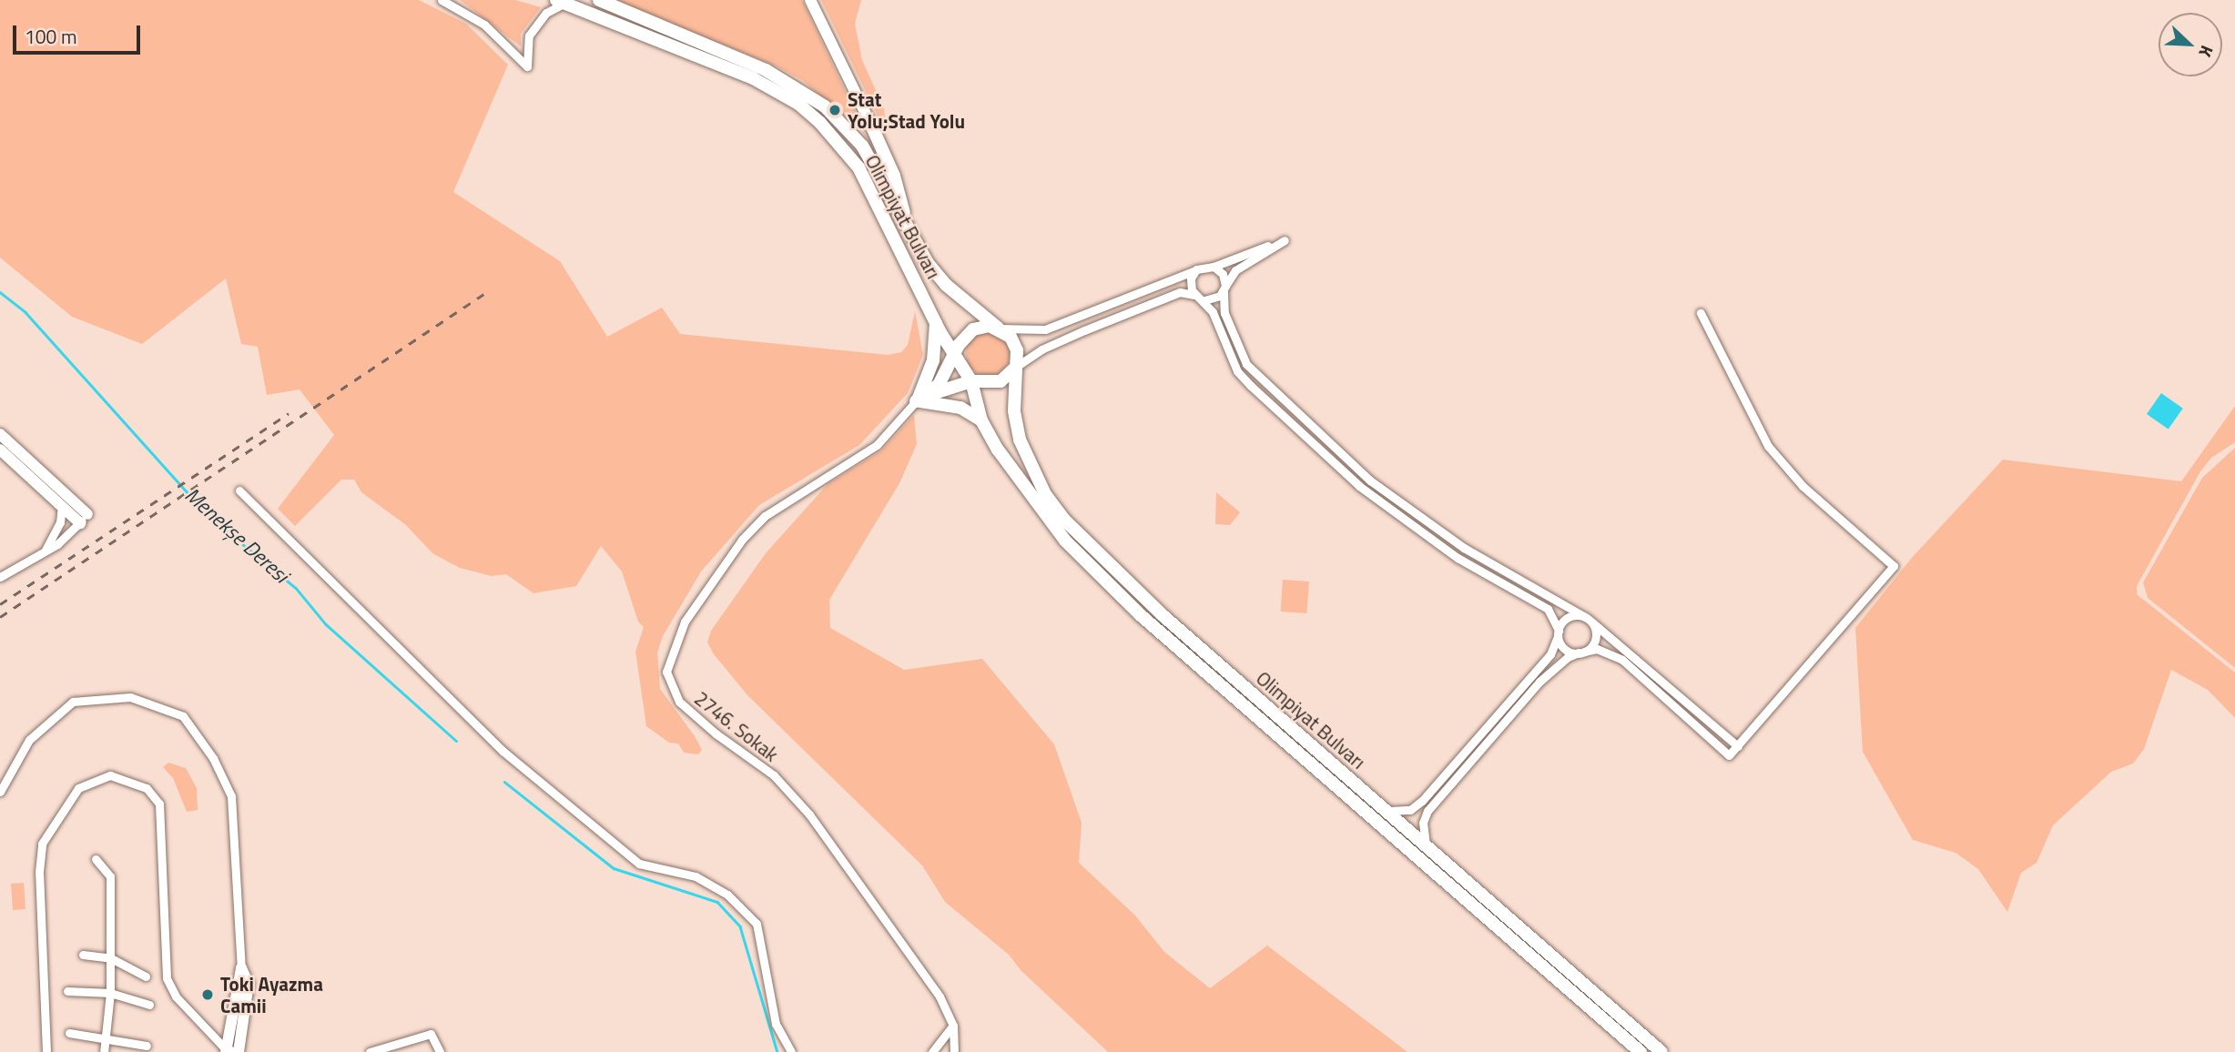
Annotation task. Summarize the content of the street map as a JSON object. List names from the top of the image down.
{
  "streets": {
    "main road": ["Olimpiyat Bulvarı"],
    "street": ["2746. Sokak"]
  },
  "water": ["Menekşe Deresi"],
  "places": ["Stat Yolu;Stad Yolu", "Toki Ayazma Camii"],
  "scale_bar": "100 m",
  "north": "bottom right"
}
